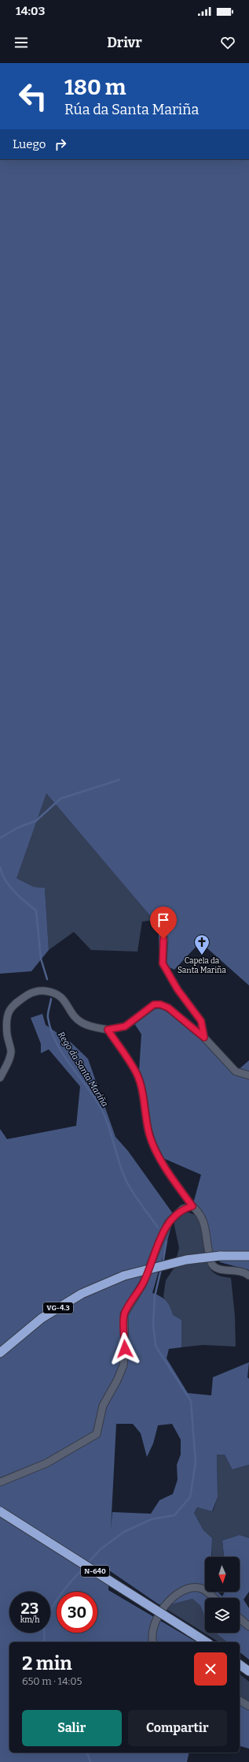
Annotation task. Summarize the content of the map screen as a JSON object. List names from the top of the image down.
{
  "streets": {
    "highway": ["VG-4.3", "N-640"]
  },
  "water": ["Rego da Santa Mariña"],
  "places": {
    "church": ["Capela da Santa Mariña"]
  },
  "north": "bottom",
  "page": {
    "status": "14:03",
    "header": "Drivr",
    "turn": ["180 m", "Rúa da Santa Mariña"],
    "then": "Luego",
    "speed": "23 km/h",
    "limit": "30",
    "heading": ["2 min", "650 m · 14:05"],
    "buttons": ["Salir", "Compartir"]
  }
}
